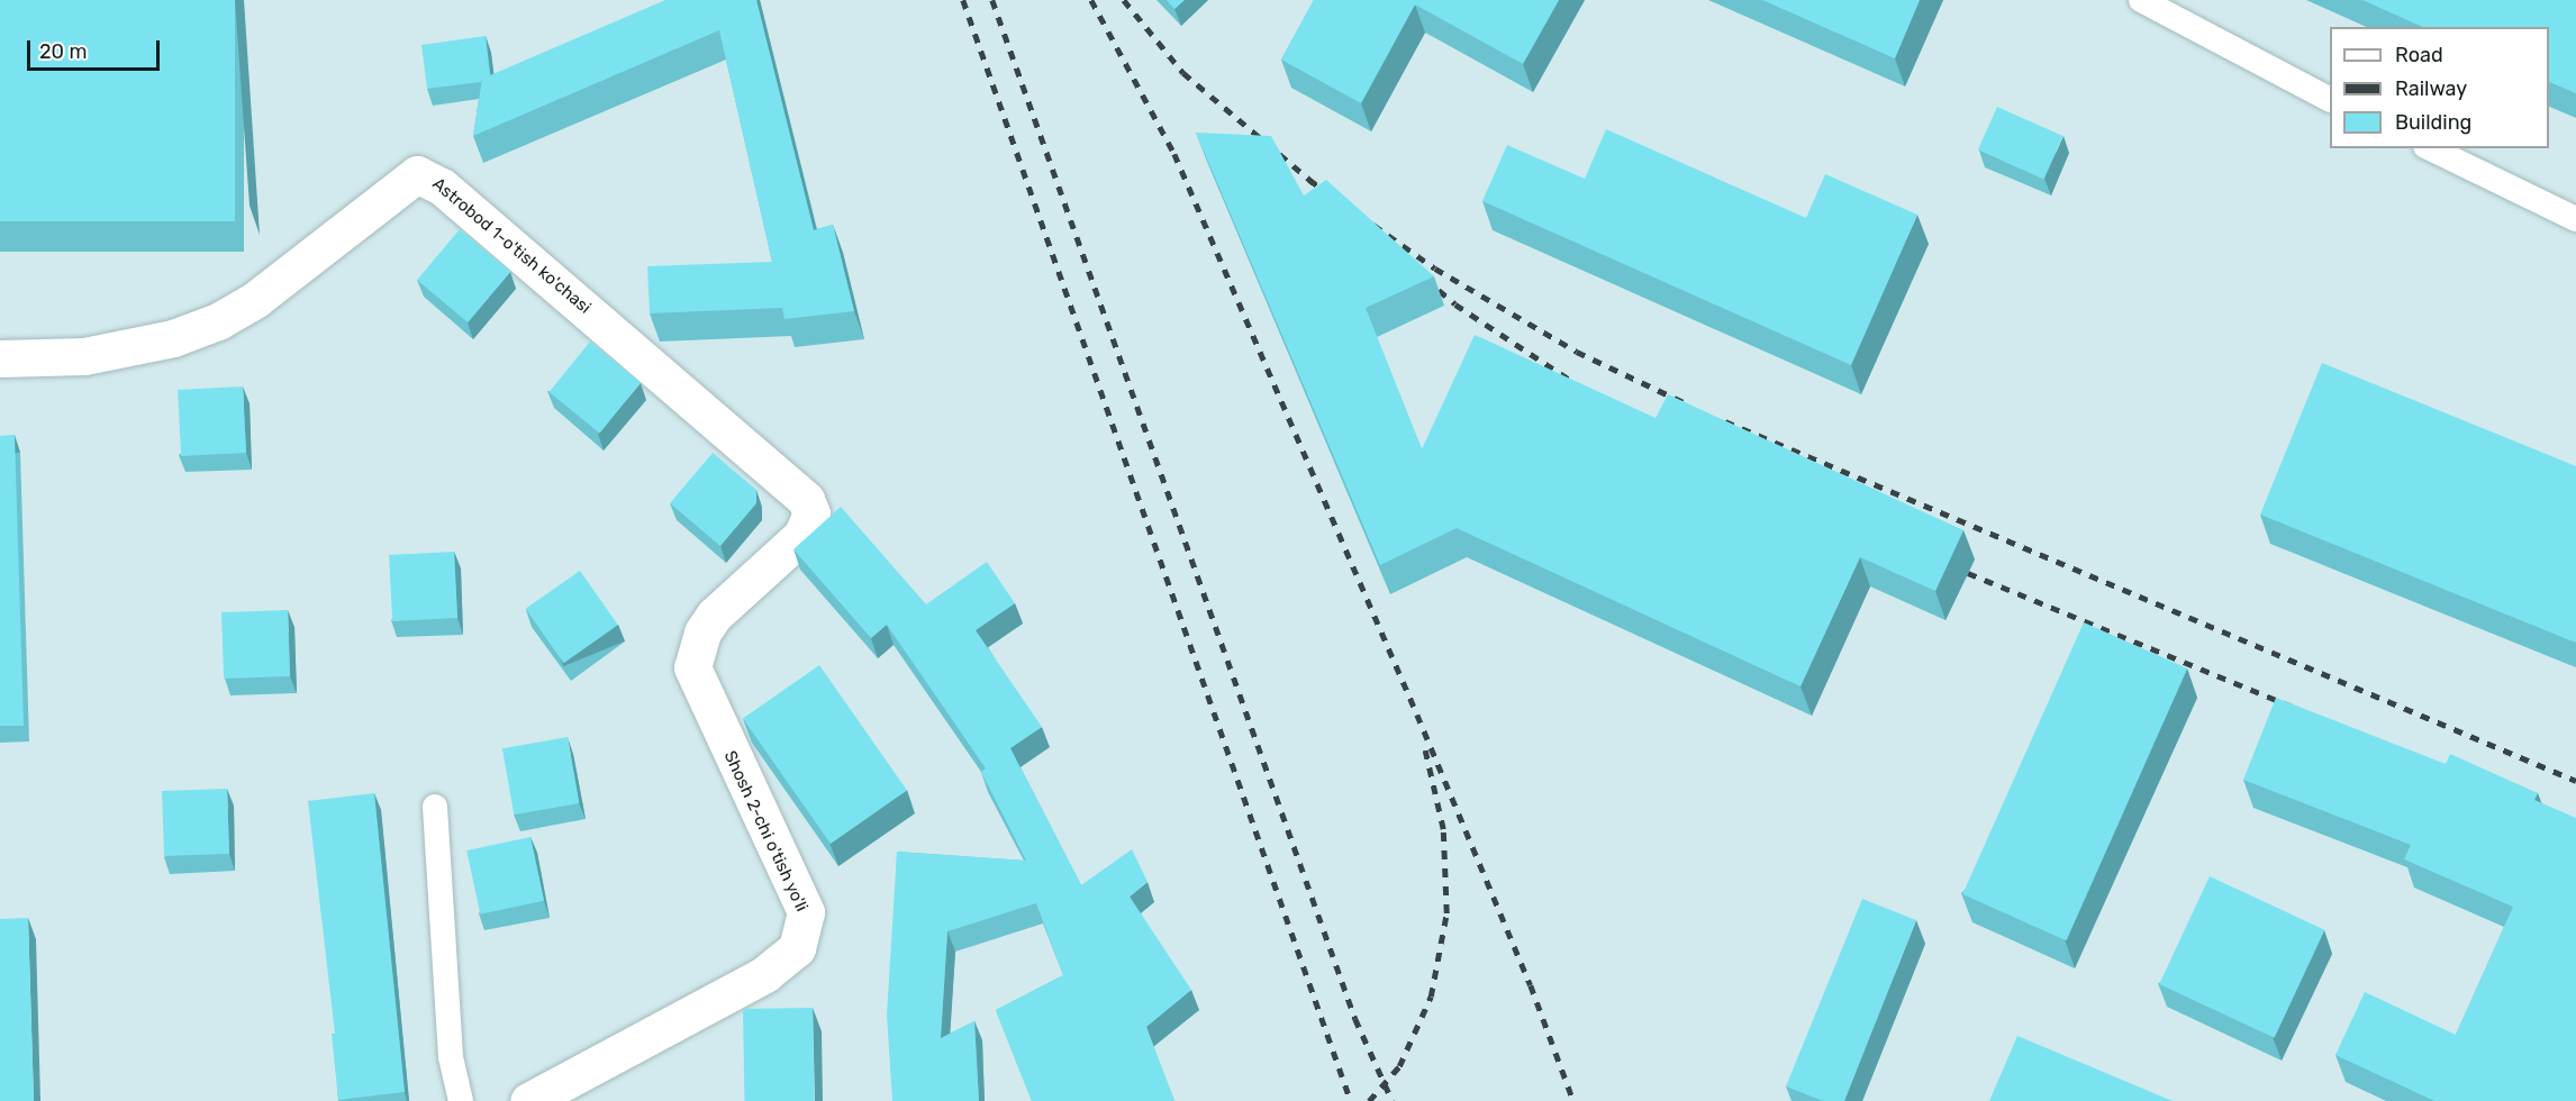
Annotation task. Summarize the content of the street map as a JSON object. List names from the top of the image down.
{
  "streets": {
    "street": ["Astrobod 1-o'tish ko'chasi", "Shosh 2-chi o'tish yo'li"]
  },
  "crossings": [
    ["Astrobod 1-o'tish ko'chasi", "Shosh 2-chi o'tish yo'li"]
  ],
  "legend": ["Road", "Railway", "Building"],
  "scale_bar": "20 m"
}
